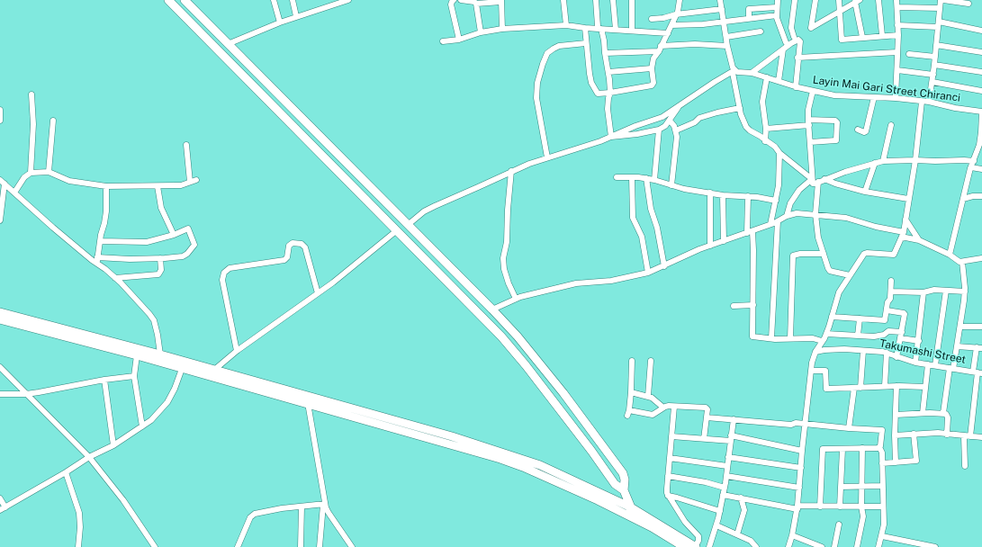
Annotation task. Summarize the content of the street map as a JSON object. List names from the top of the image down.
{
  "streets": {
    "street": ["Layin Mai Gari Street Chiranci", "Takumashi Street"]
  }
}
